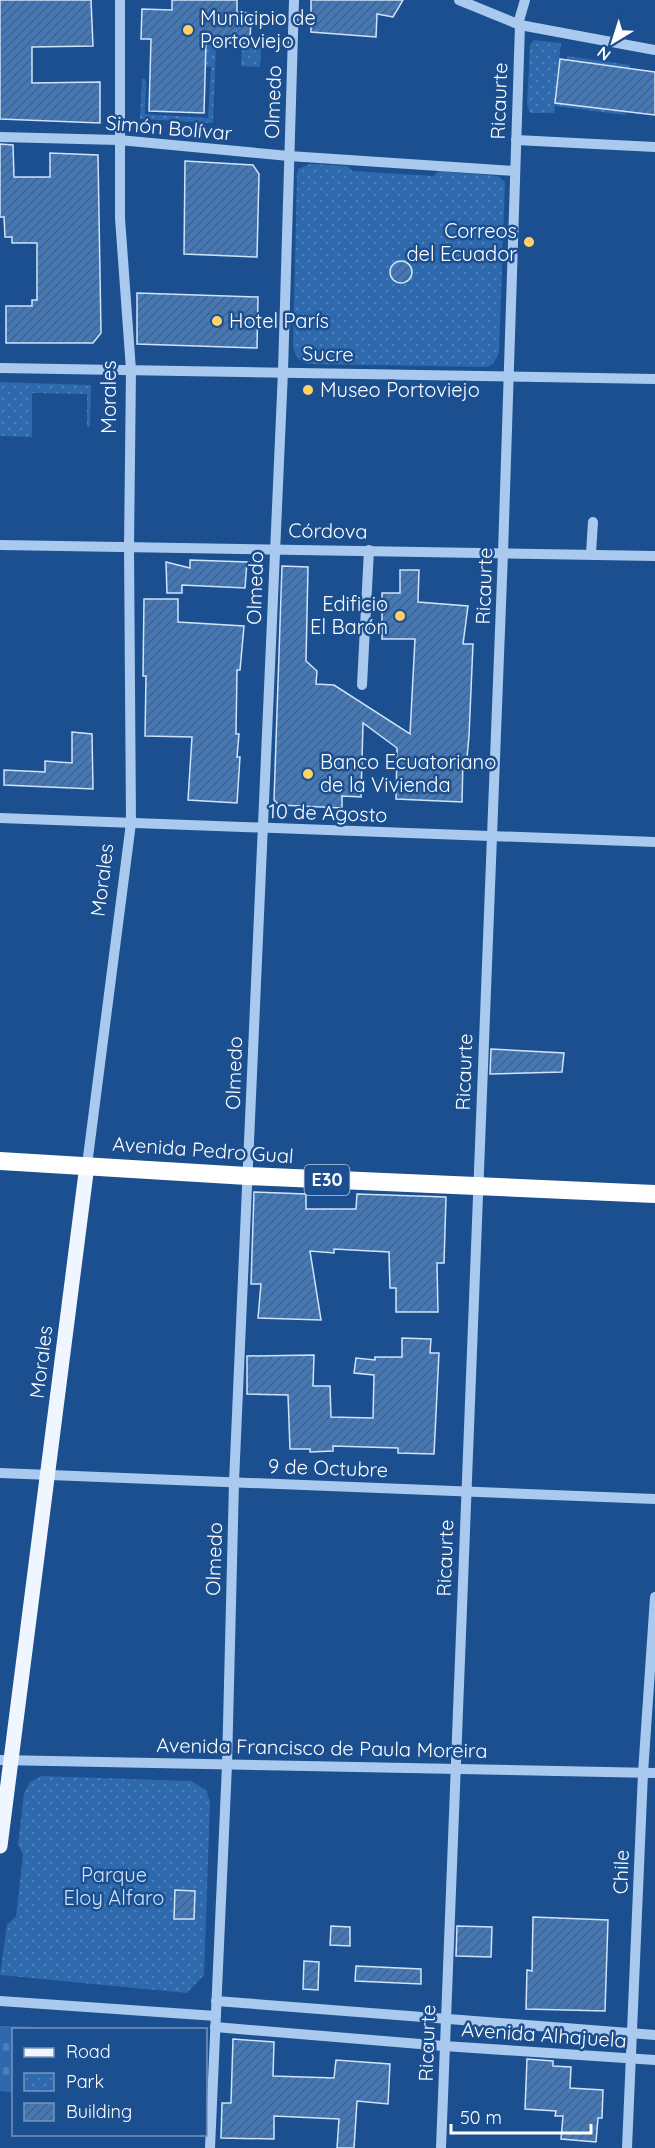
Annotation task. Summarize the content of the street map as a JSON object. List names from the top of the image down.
{
  "streets": {
    "highway": ["Avenida Pedro Gual", "E30"],
    "main road": ["Morales"],
    "street": [
      "Ricaurte",
      "Olmedo",
      "Simón Bolívar",
      "Sucre",
      "Córdova",
      "10 de Agosto",
      "9 de Octubre",
      "Avenida Francisco de Paula Moreira",
      "Chile",
      "Avenida Alhajuela"
    ]
  },
  "crossings": [
    ["Ricaurte", "Simón Bolívar"],
    ["Ricaurte", "Sucre"],
    ["Ricaurte", "Córdova"],
    ["Ricaurte", "10 de Agosto"],
    ["Ricaurte", "Avenida Pedro Gual"],
    ["Ricaurte", "9 de Octubre"],
    ["Ricaurte", "Avenida Francisco de Paula Moreira"],
    ["Ricaurte", "Avenida Alhajuela"],
    ["Olmedo", "Simón Bolívar"],
    ["Olmedo", "Sucre"],
    ["Olmedo", "Córdova"],
    ["Olmedo", "10 de Agosto"],
    ["Olmedo", "Avenida Pedro Gual"],
    ["Olmedo", "9 de Octubre"],
    ["Olmedo", "Avenida Francisco de Paula Moreira"],
    ["Olmedo", "Avenida Alhajuela"],
    ["Simón Bolívar", "Morales"],
    ["Sucre", "Morales"],
    ["Morales", "Córdova"],
    ["Morales", "10 de Agosto"],
    ["Morales", "Avenida Pedro Gual"],
    ["Morales", "9 de Octubre"],
    ["Morales", "Avenida Francisco de Paula Moreira"],
    ["Avenida Francisco de Paula Moreira", "Chile"],
    ["Chile", "Avenida Alhajuela"]
  ],
  "parks": ["Parque Eloy Alfaro"],
  "places": [
    "Municipio de Portoviejo",
    "Correos del Ecuador",
    "Hotel París",
    "Museo Portoviejo",
    "Edificio El Barón",
    "Banco Ecuatoriano de la Vivienda"
  ],
  "legend": ["Road", "Park", "Building"],
  "scale_bar": "50 m",
  "north": "bottom left"
}
